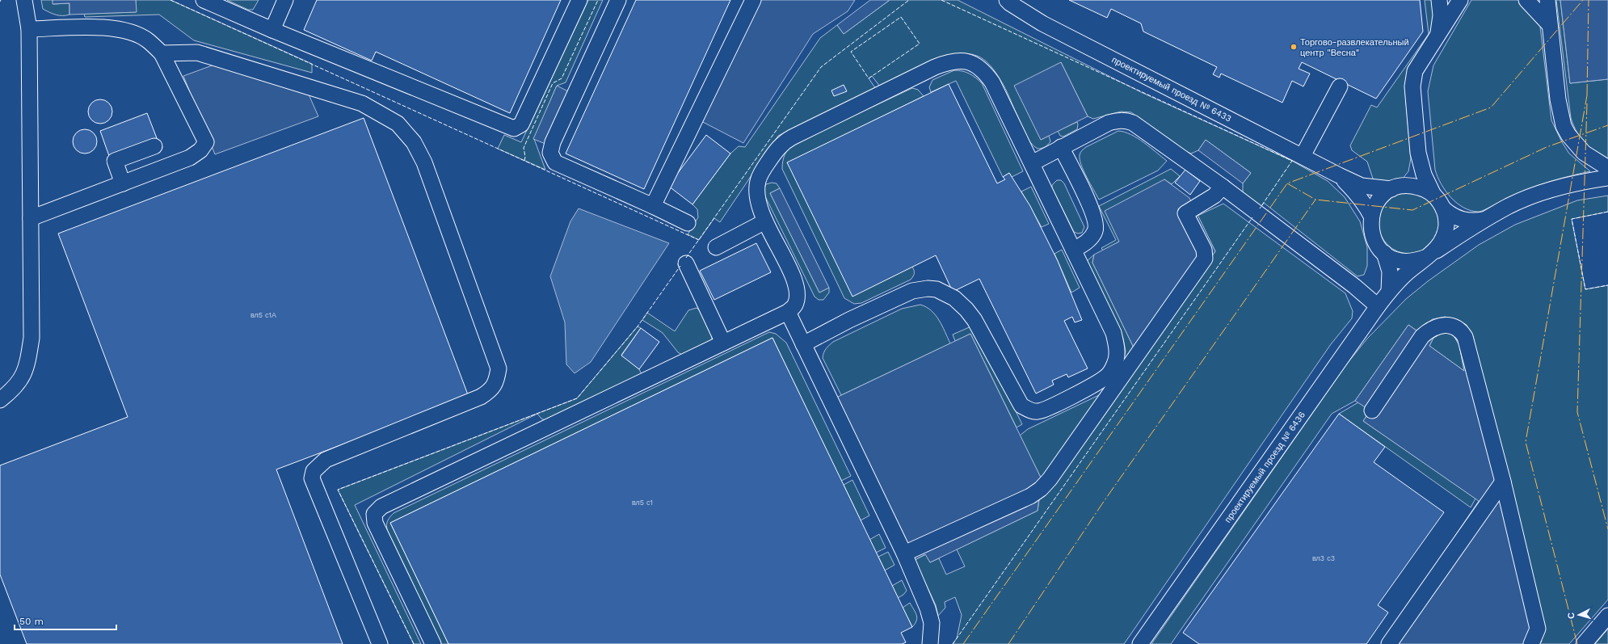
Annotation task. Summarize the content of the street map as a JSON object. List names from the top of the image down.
{
  "streets": {
    "street": ["проектируемый проезд № 6433", "проектируемый проезд № 6436"]
  },
  "places": ["Торгово-развлекательный центр \"Весна\""],
  "house_numbers": ["вл5 с1А", "вл5 с1", "вл3 с3"],
  "scale_bar": "50 m",
  "north": "left"
}
